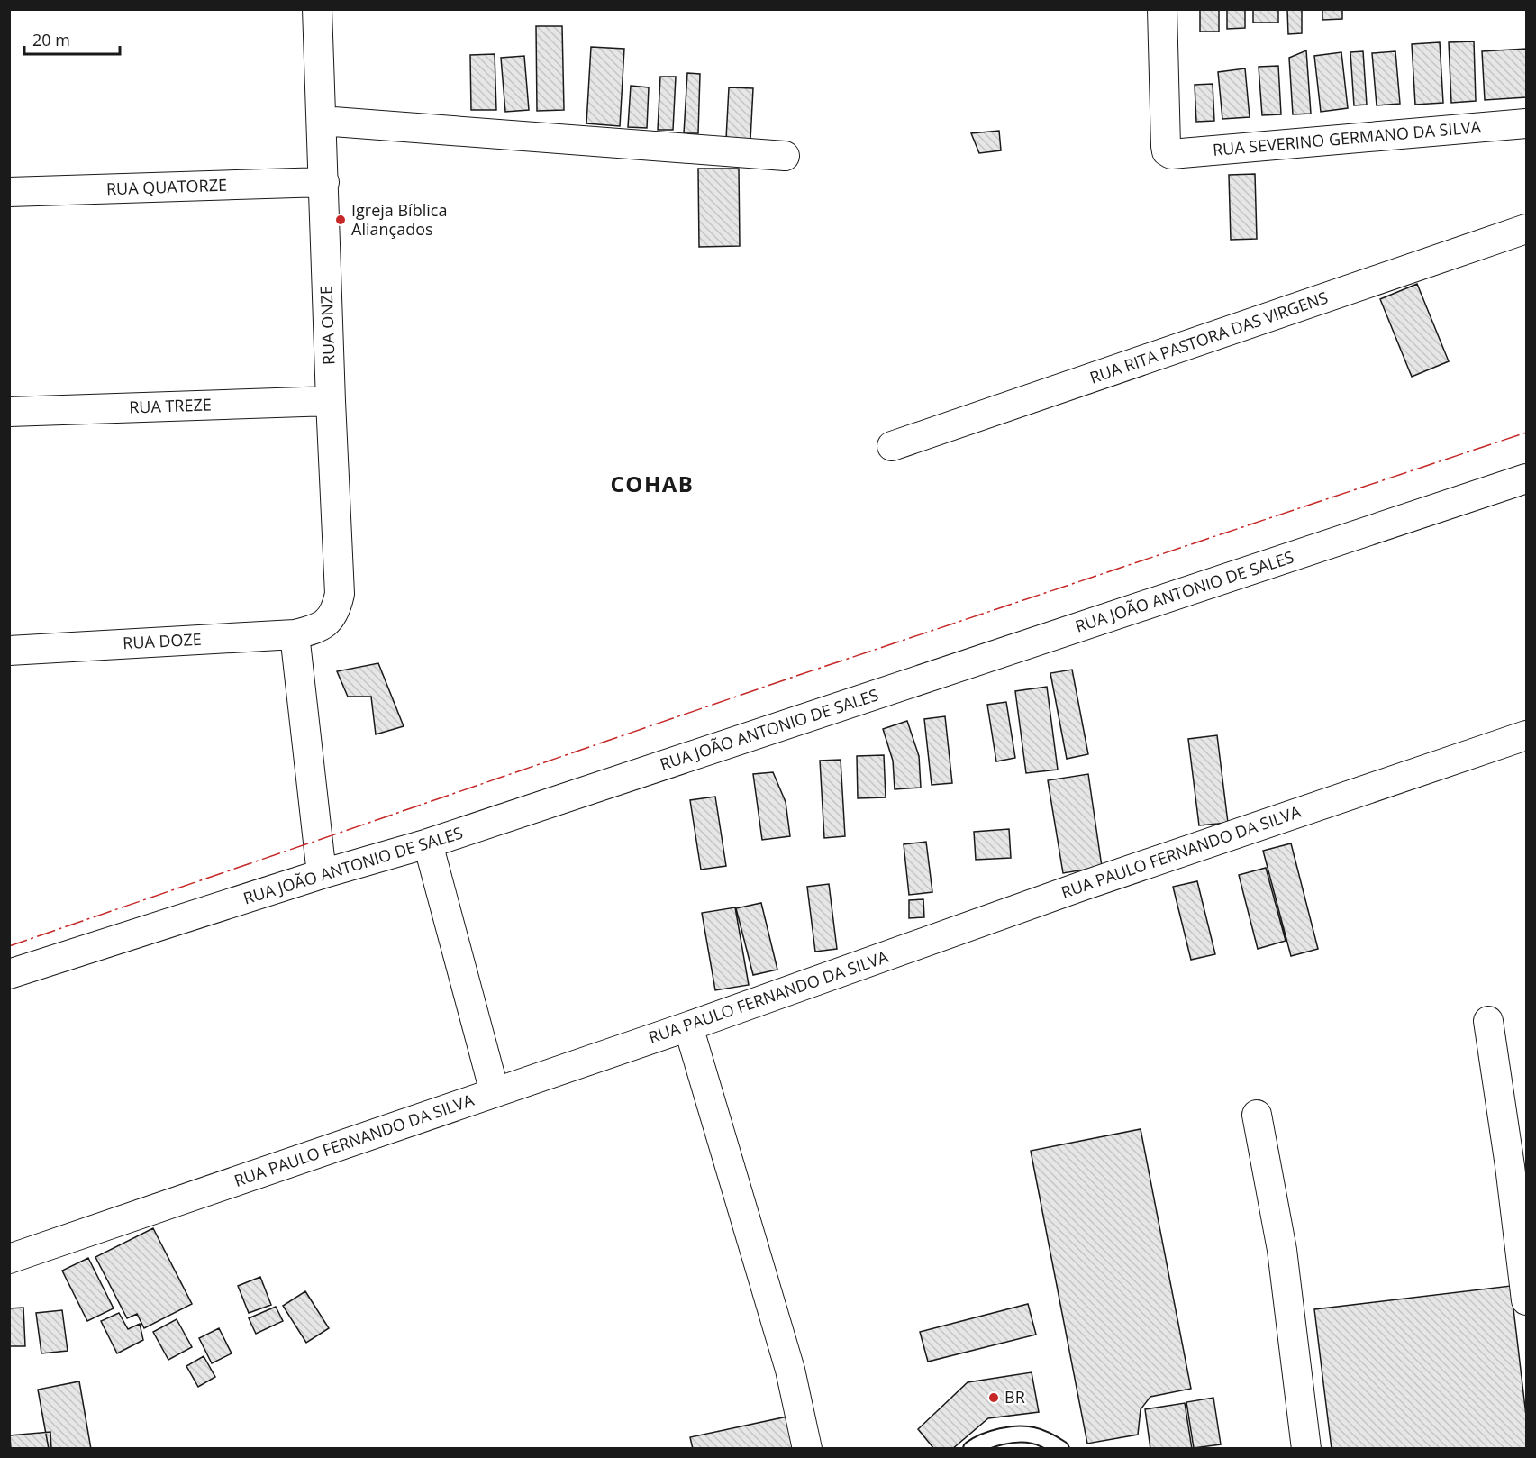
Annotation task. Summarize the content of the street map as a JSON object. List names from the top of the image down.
{
  "streets": {
    "street": [
      "RUA SEVERINO GERMANO DA SILVA",
      "RUA QUATORZE",
      "RUA ONZE",
      "RUA RITA PASTORA DAS VIRGENS",
      "RUA TREZE",
      "RUA JOÃO ANTONIO DE SALES",
      "RUA DOZE",
      "RUA PAULO FERNANDO DA SILVA"
    ]
  },
  "crossings": [
    ["RUA QUATORZE", "RUA ONZE"],
    ["RUA ONZE", "RUA TREZE"],
    ["RUA ONZE", "RUA DOZE"]
  ],
  "districts": ["COHAB"],
  "places": ["Igreja Bíblica Aliançados", "BR"],
  "scale_bar": "20 m"
}
